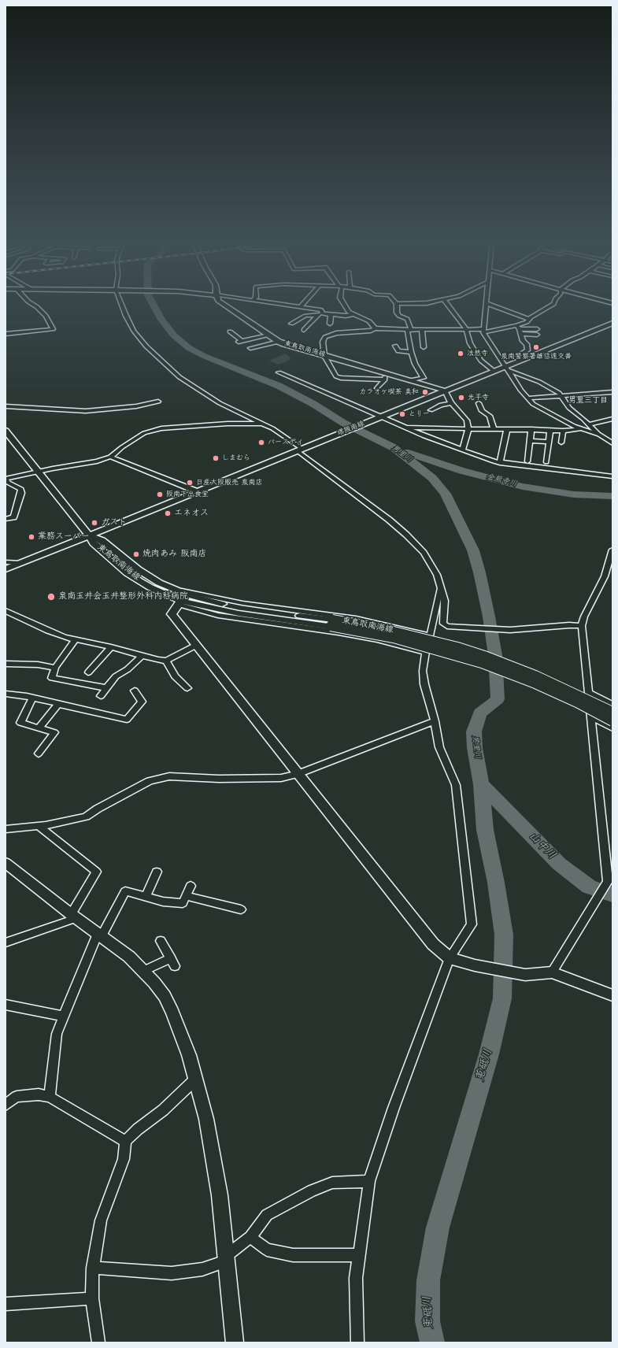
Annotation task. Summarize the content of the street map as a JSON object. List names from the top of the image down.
{
  "streets": {
    "main road": ["東鳥取南海線", "堺阪南線"]
  },
  "crossings": [
    ["東鳥取南海線", "堺阪南線"]
  ],
  "districts": ["男里三丁目"],
  "water": [
    "男里川",
    "金熊寺川",
    "山中川",
    "莵砥川"
  ],
  "places": [
    "泉南警察署雄信達交番",
    "法然寺",
    "カラオケ喫茶 美和",
    "光平寺",
    "とりー",
    "バースデイ",
    "しまむら",
    "日産大阪販売 泉南店",
    "阪南下出食堂",
    "エネオス",
    "ガスト",
    "業務スーパー",
    "焼肉あみ 阪南店",
    "泉南玉井会玉井整形外科内科病院"
  ]
}
